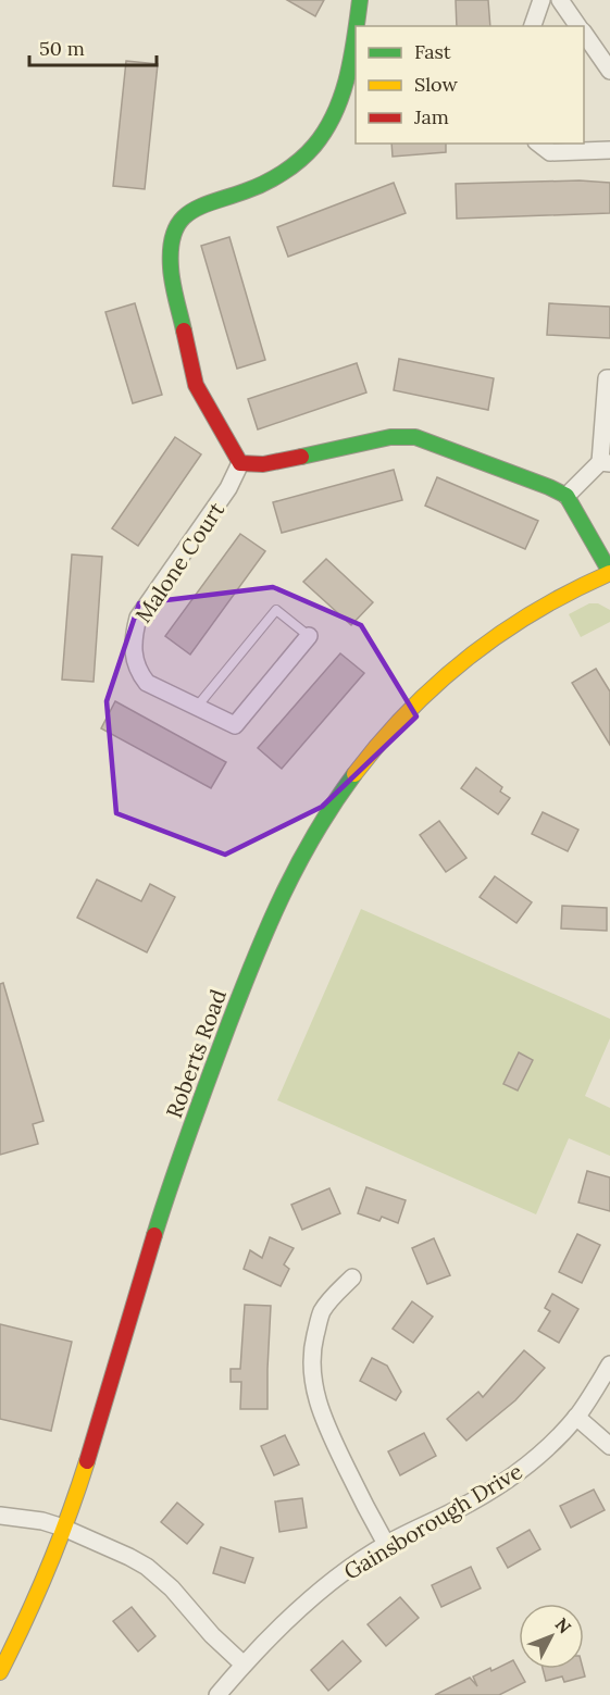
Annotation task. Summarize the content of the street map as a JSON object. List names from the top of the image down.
{
  "streets": {
    "main road": ["Roberts Road"],
    "street": ["Malone Court", "Gainsborough Drive"]
  },
  "legend": ["Fast", "Slow", "Jam"],
  "scale_bar": "50 m",
  "north": "top right"
}
